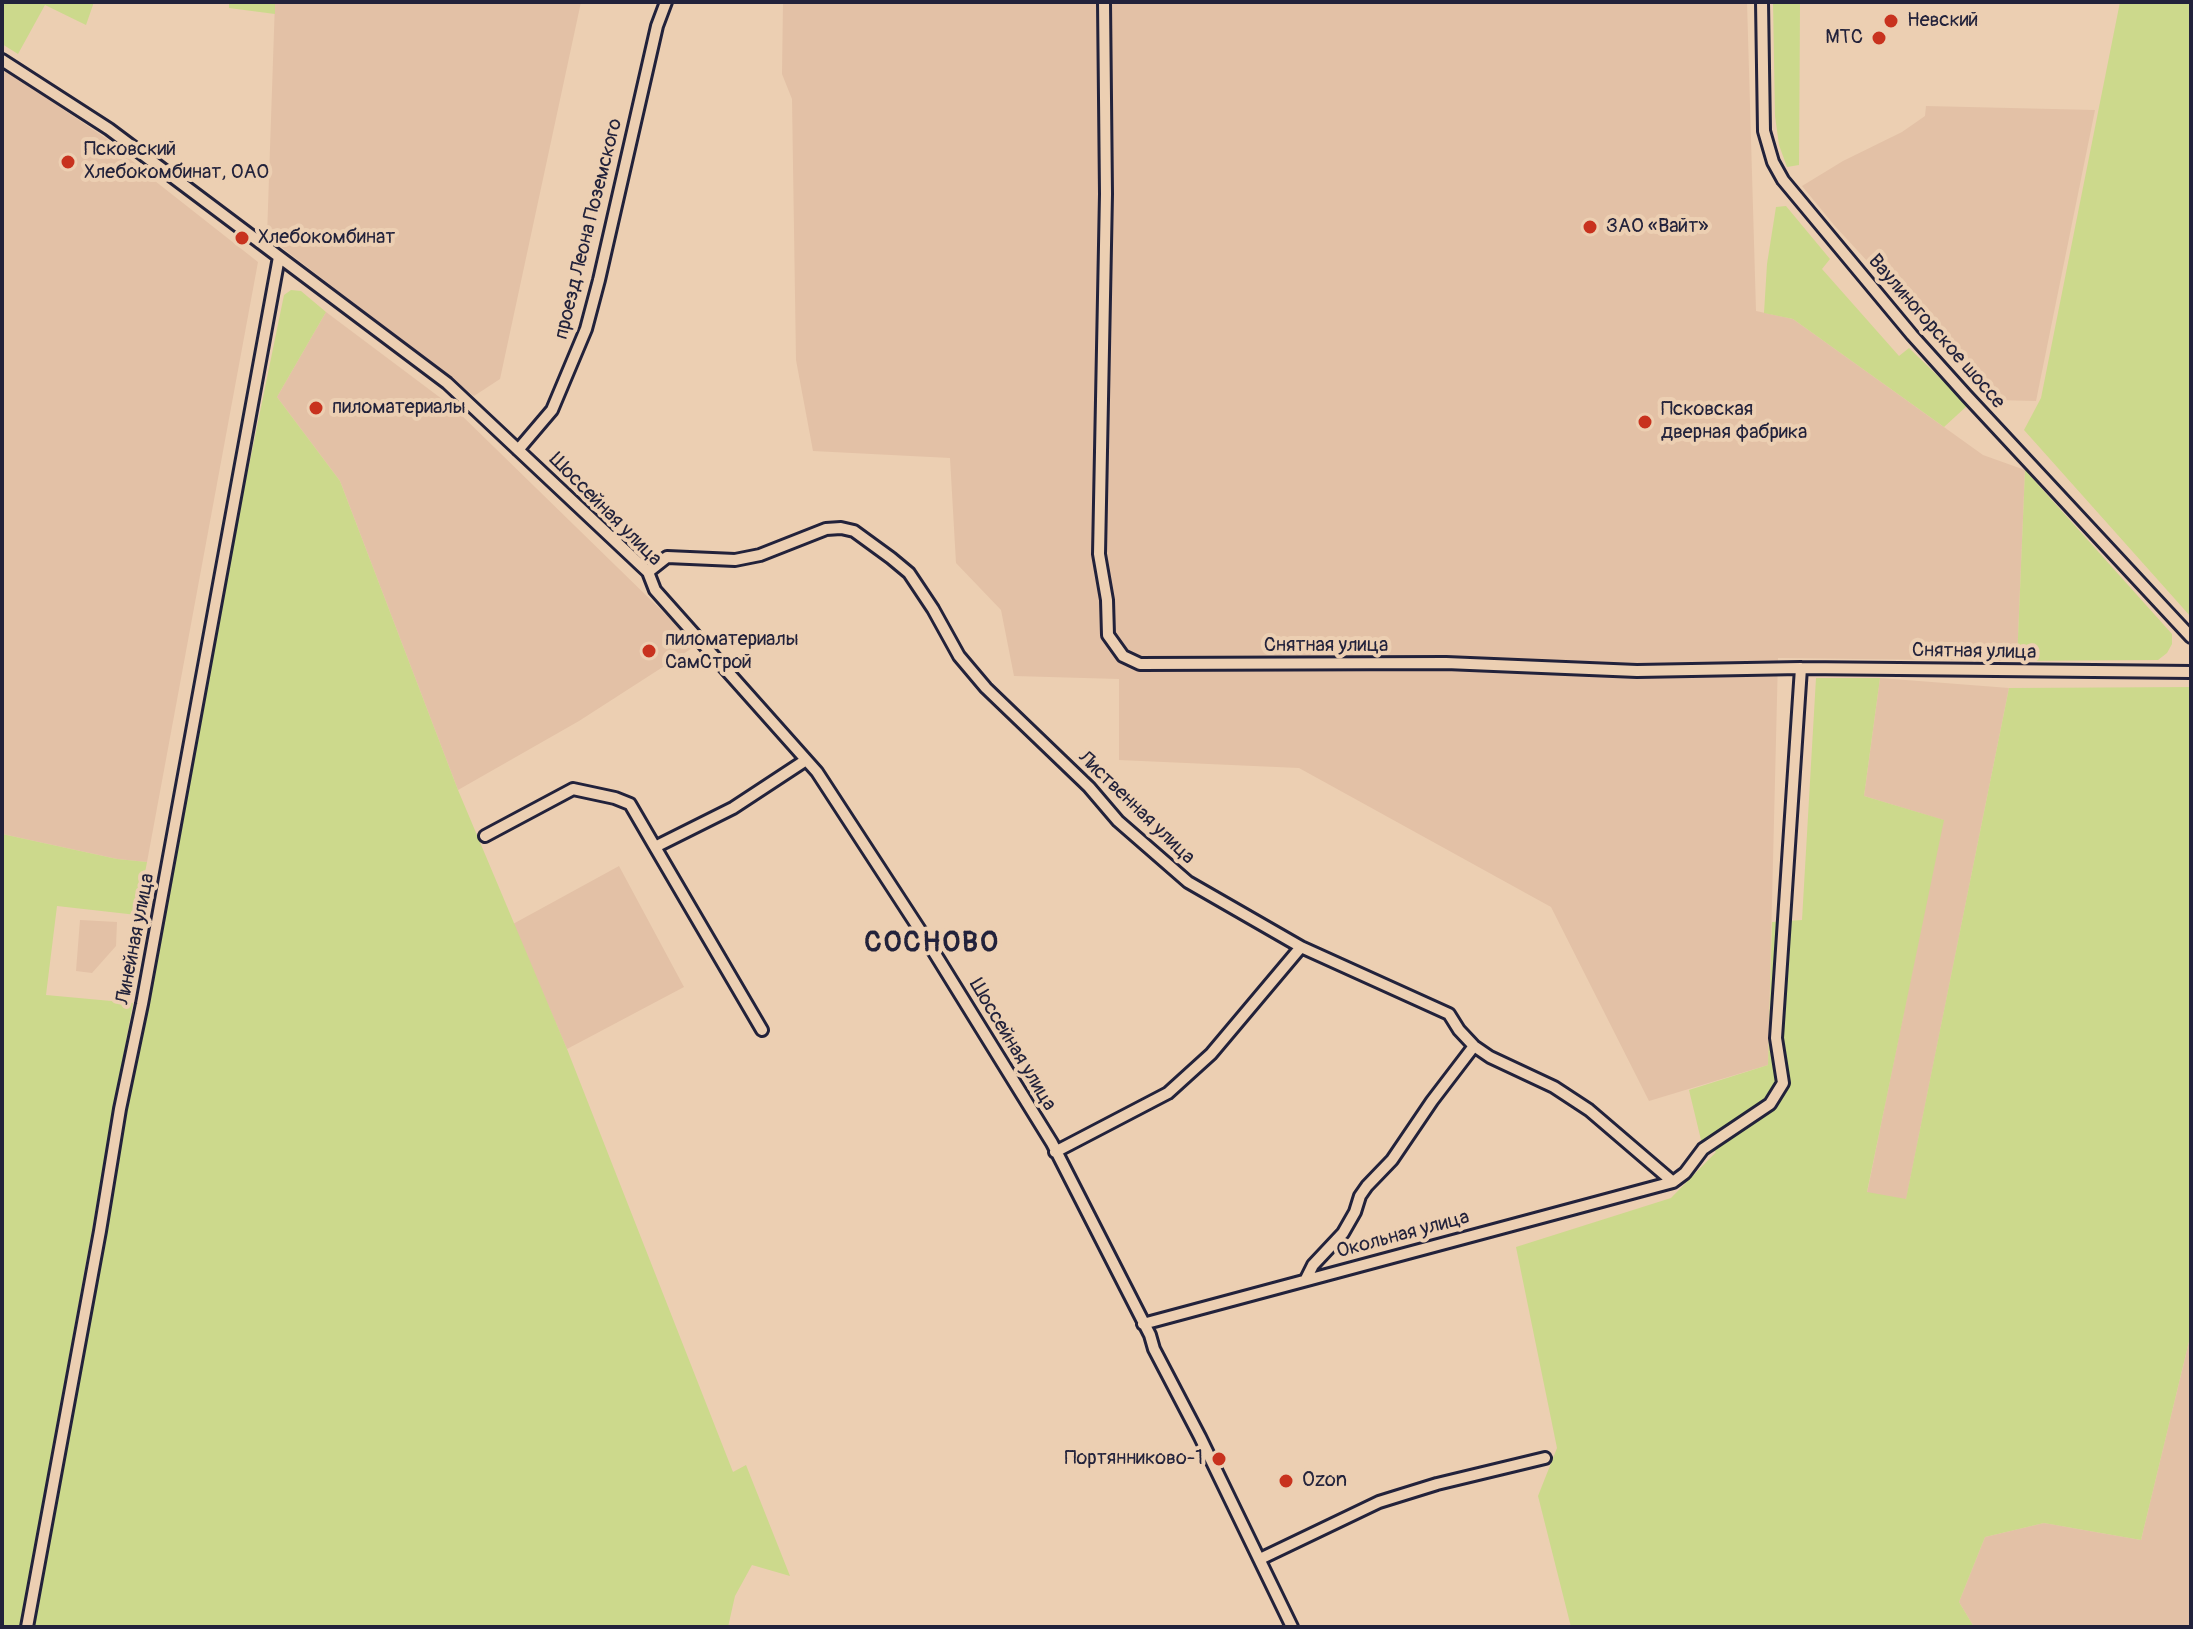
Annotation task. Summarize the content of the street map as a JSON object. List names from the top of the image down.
{
  "streets": {
    "street": [
      "проезд Леона Поземского",
      "Ваулиногорское шоссе",
      "Шоссейная улица",
      "Снятная улица",
      "Лиственная улица",
      "Линейная улица",
      "Окольная улица"
    ]
  },
  "crossings": [
    ["проезд Леона Поземского", "Шоссейная улица"],
    ["Шоссейная улица", "Лиственная улица"],
    ["Шоссейная улица", "Линейная улица"],
    ["Шоссейная улица", "Окольная улица"],
    ["Лиственная улица", "Окольная улица"]
  ],
  "districts": ["СОСНОВО"],
  "places": [
    "Невский",
    "МТС",
    "Псковский Хлебокомбинат, ОАО",
    "ЗАО «Вайт»",
    "Хлебокомбинат",
    "пиломатериалы",
    "Псковская дверная фабрика",
    "пиломатериалы СамСтрой",
    "Портянниково-1",
    "Ozon"
  ]
}
